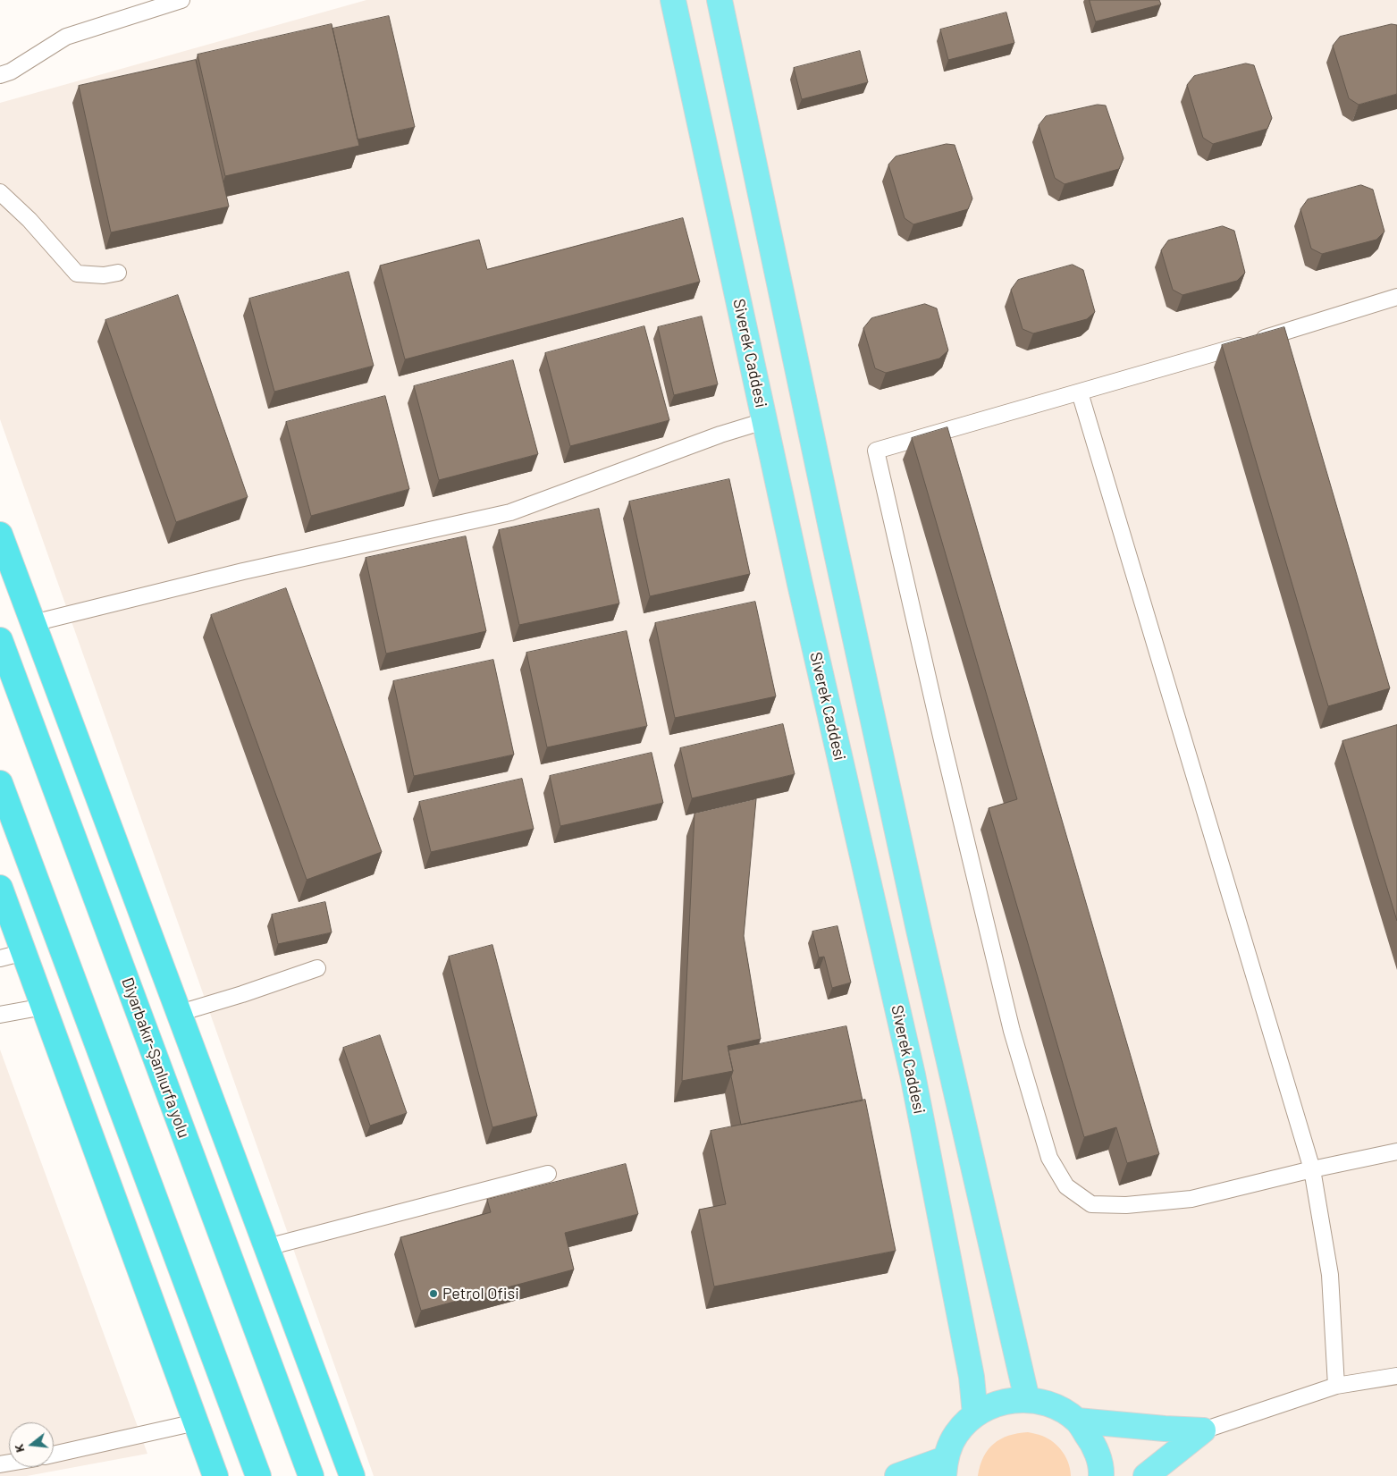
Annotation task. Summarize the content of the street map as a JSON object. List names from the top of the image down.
{
  "streets": {
    "highway": ["Diyarbakır-Şanlıurfa yolu"],
    "main road": ["Siverek Caddesi"]
  },
  "places": ["Petrol Ofisi"],
  "north": "left"
}
